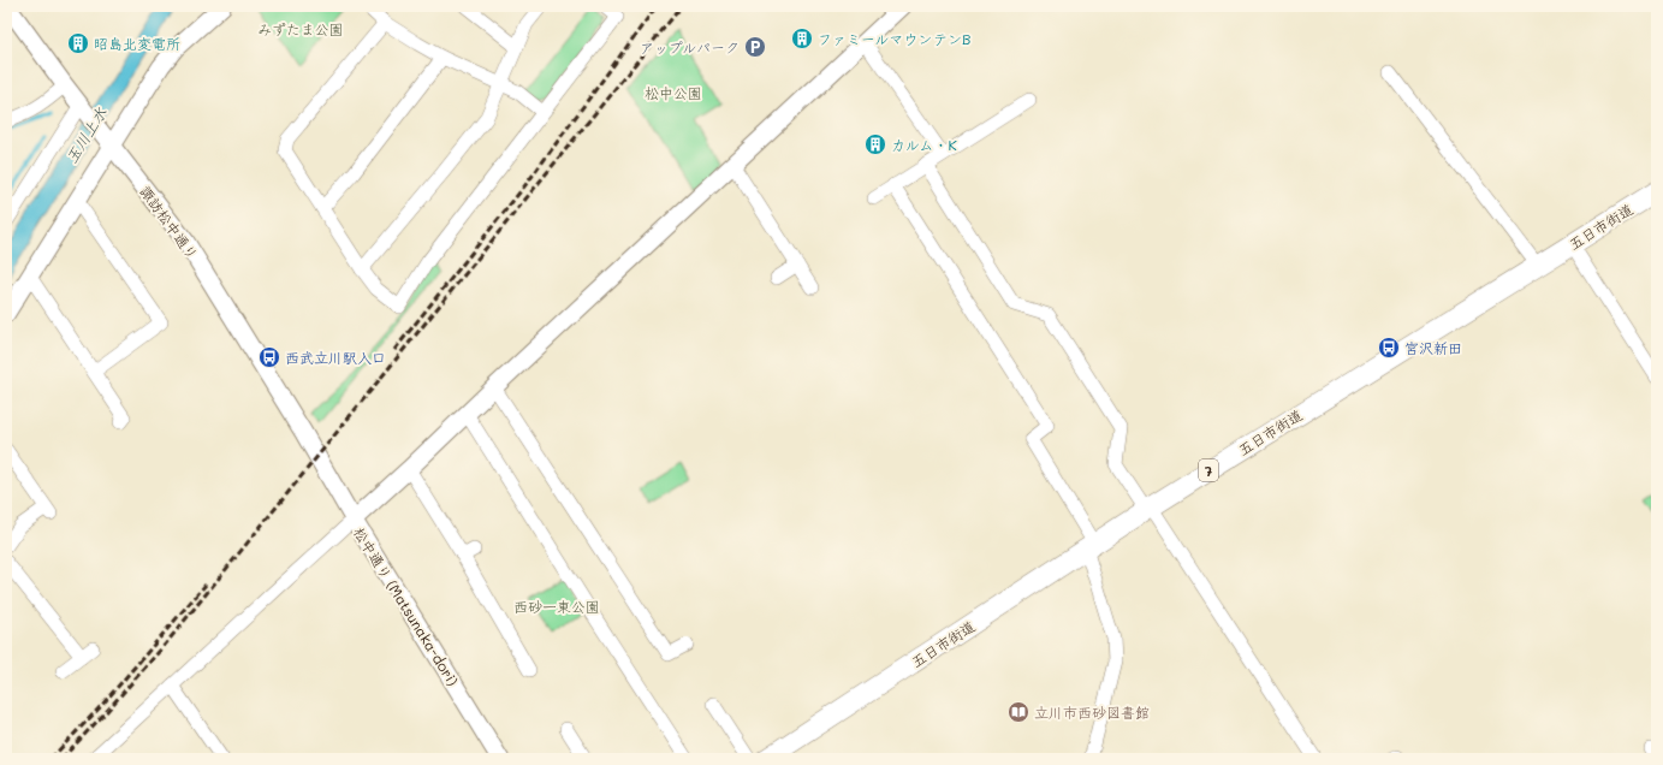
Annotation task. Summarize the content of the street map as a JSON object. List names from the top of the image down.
{
  "streets": {
    "main road": ["五日市街道", "7"],
    "street": ["諏訪松中通り", "松中通り (Matsunaka-dori)"]
  },
  "crossings": [
    ["諏訪松中通り", "松中通り (Matsunaka-dori)"]
  ],
  "water": ["玉川上水"],
  "parks": ["みずたま公園", "松中公園", "西砂一東公園"],
  "places": {
    "building": ["ファミールマウンテンB", "昭島北変電所", "カルム・K"],
    "parking": ["アップルパーク"],
    "bus stop": ["宮沢新田", "西武立川駅入口"],
    "library": ["立川市西砂図書館"]
  }
}
